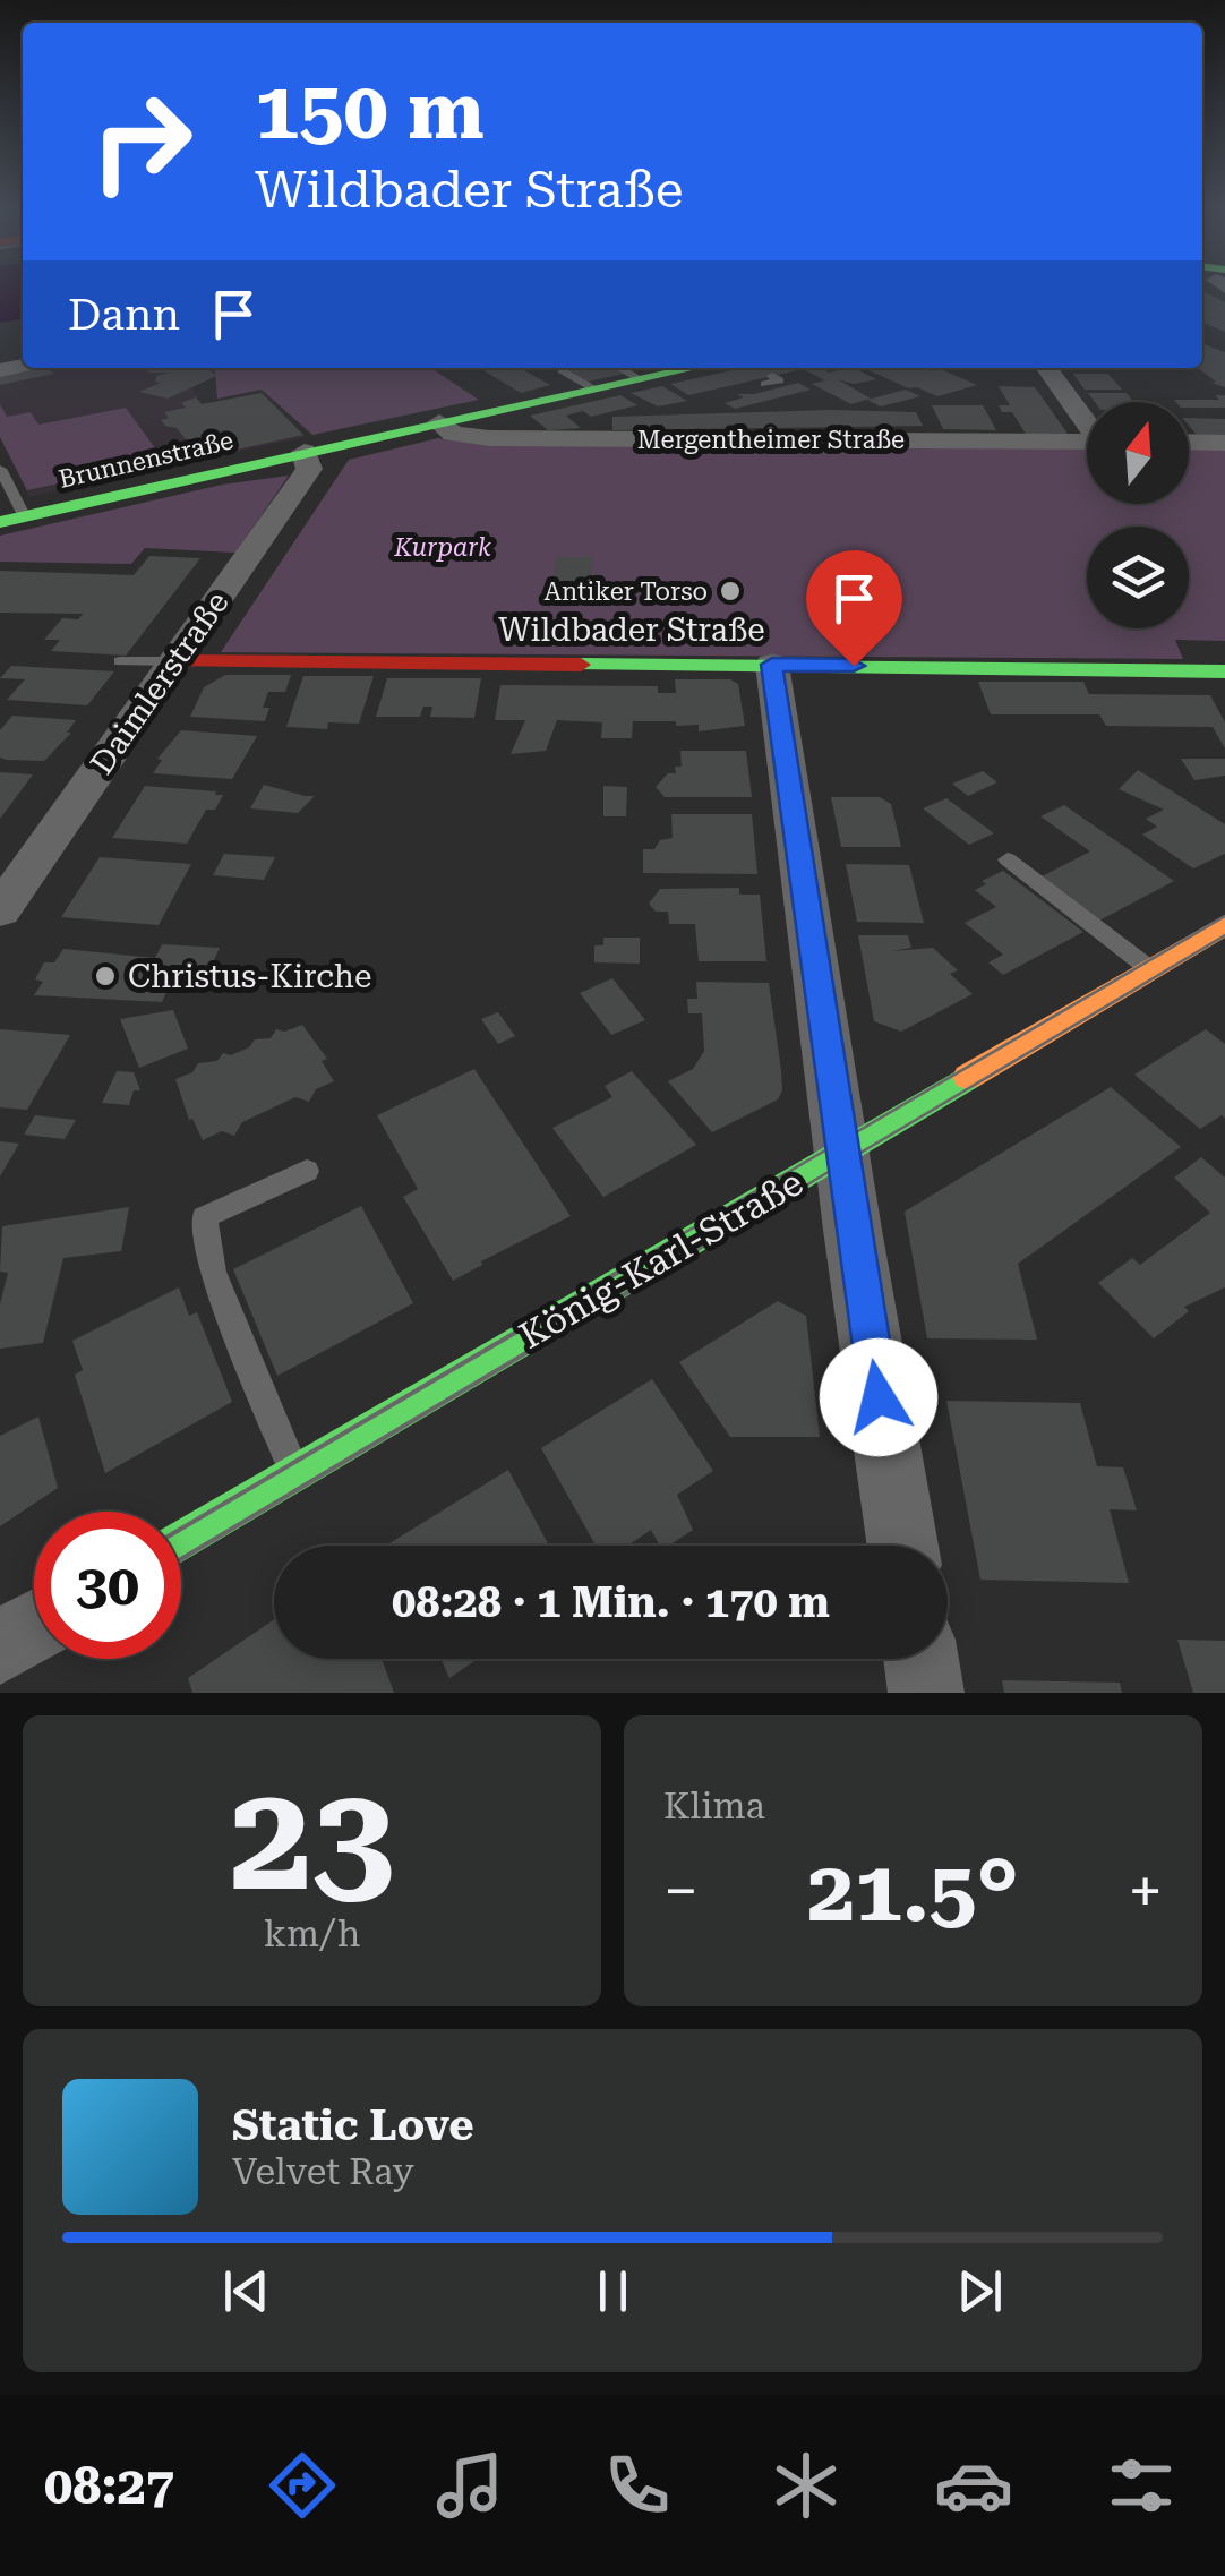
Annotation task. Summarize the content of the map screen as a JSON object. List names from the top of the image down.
{
  "streets": {
    "street": [
      "Mergentheimer Straße",
      "Brunnenstraße",
      "Wildbader Straße",
      "Daimlerstraße",
      "König-Karl-Straße"
    ]
  },
  "crossings": [
    ["Mergentheimer Straße", "Brunnenstraße"],
    ["Brunnenstraße", "Daimlerstraße"],
    ["Wildbader Straße", "Daimlerstraße"]
  ],
  "parks": ["Kurpark"],
  "places": ["Antiker Torso", "Christus-Kirche"],
  "north": "top",
  "page": {
    "turn": ["150 m", "Wildbader Straße"],
    "then": "Dann",
    "limit": "30",
    "trip": "08:28 · 1 Min. · 170 m",
    "tile": [
      ["23", "km/h"],
      "Klima"
    ],
    "heat": ["−", "21.5°", "+"],
    "song": ["Static Love", "Velvet Ray"],
    "tabs": "08:27"
  }
}
